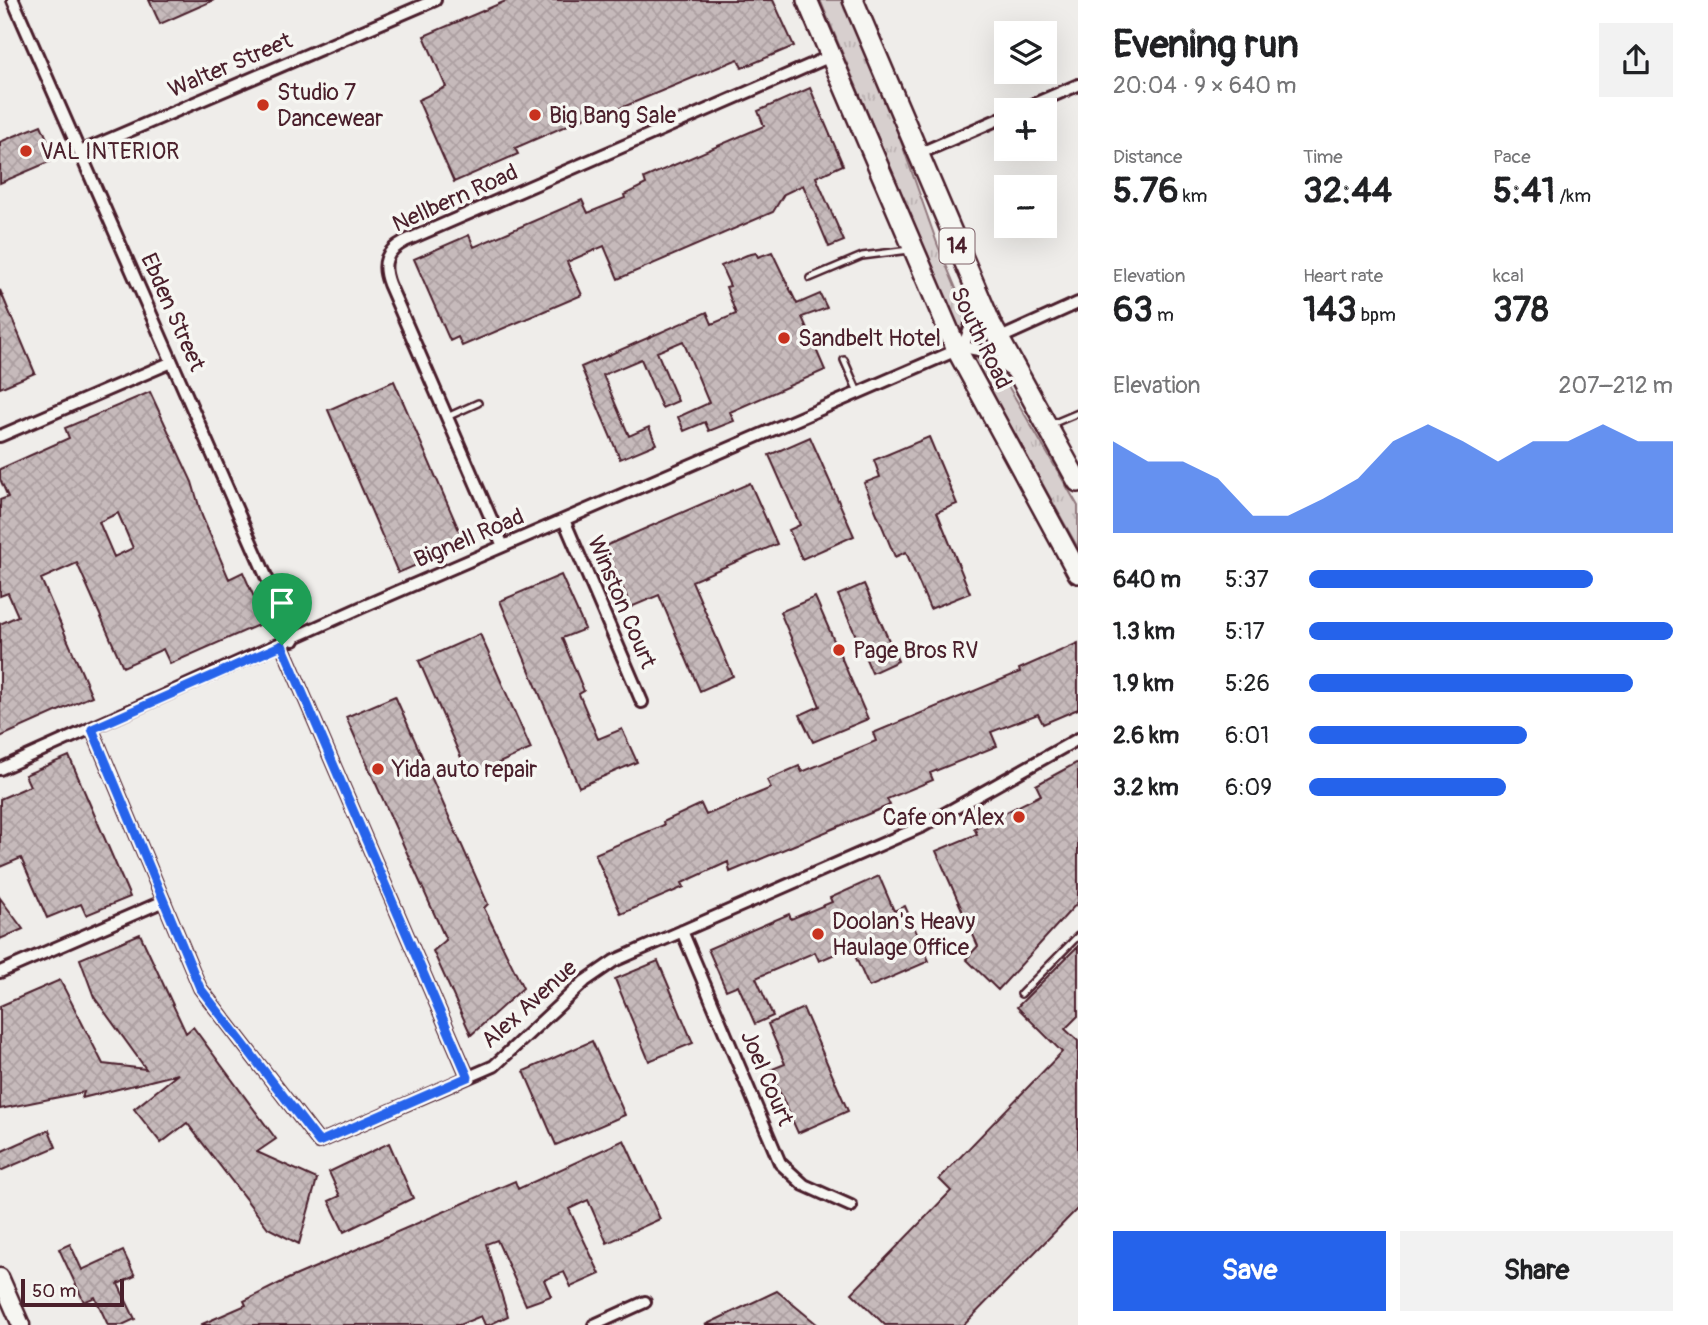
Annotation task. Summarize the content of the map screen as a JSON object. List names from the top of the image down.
{
  "streets": {
    "highway": ["14", "South Road"],
    "street": [
      "Walter Street",
      "Nellbern Road",
      "Ebden Street",
      "Bignell Road",
      "Winston Court",
      "Alex Avenue",
      "Joel Court"
    ]
  },
  "crossings": [
    ["Walter Street", "Ebden Street"],
    ["Nellbern Road", "South Road"],
    ["Nellbern Road", "Bignell Road"],
    ["Ebden Street", "Bignell Road"],
    ["South Road", "Bignell Road"],
    ["Bignell Road", "Winston Court"],
    ["Bignell Road", "Alex Avenue"],
    ["Alex Avenue", "Joel Court"]
  ],
  "places": [
    "Studio 7 Dancewear",
    "Big Bang Sale",
    "VAL INTERIOR",
    "Sandbelt Hotel",
    "Page Bros RV",
    "Yida auto repair",
    "Cafe on Alex",
    "Doolan's Heavy Haulage Office"
  ],
  "scale_bar": "50 m",
  "page": {
    "heading": ["Evening run", "20:04 · 9 × 640 m"],
    "map_buttons": ["+", "−"],
    "stats": [
      ["Distance", "5.76 km"],
      ["Time", "32:44"],
      ["Pace", "5:41 /km"],
      ["Elevation", "63 m"],
      ["Heart rate", "143 bpm"],
      ["kcal", "378"]
    ],
    "chart": ["Elevation", "207–212 m"],
    "list": [
      {
        "name": "640 m",
        "note": "5:37"
      },
      {
        "name": "1.3 km",
        "note": "5:17"
      },
      {
        "name": "1.9 km",
        "note": "5:26"
      },
      {
        "name": "2.6 km",
        "note": "6:01"
      },
      {
        "name": "3.2 km",
        "note": "6:09"
      }
    ],
    "buttons": ["Save", "Share"],
    "scale": "50 m"
  }
}
